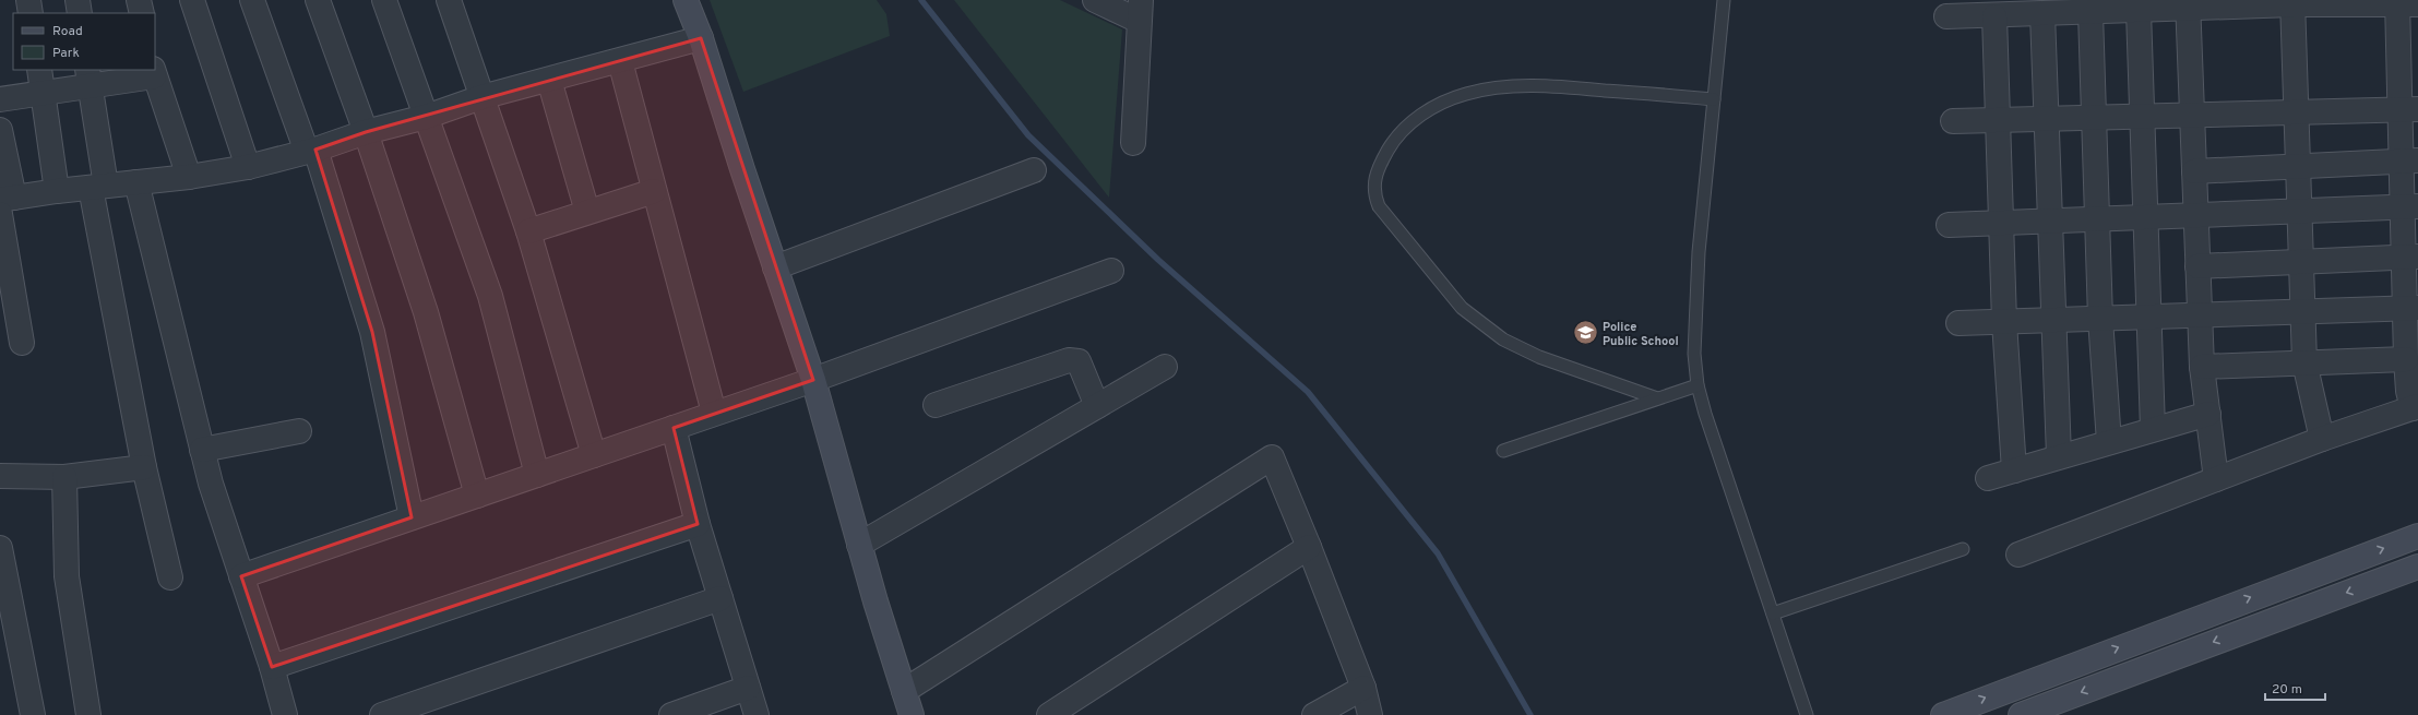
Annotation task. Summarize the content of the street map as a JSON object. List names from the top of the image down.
{
  "places": {
    "school or university": ["Police Public School"]
  },
  "legend": ["Road", "Park"],
  "scale_bar": "20 m"
}
